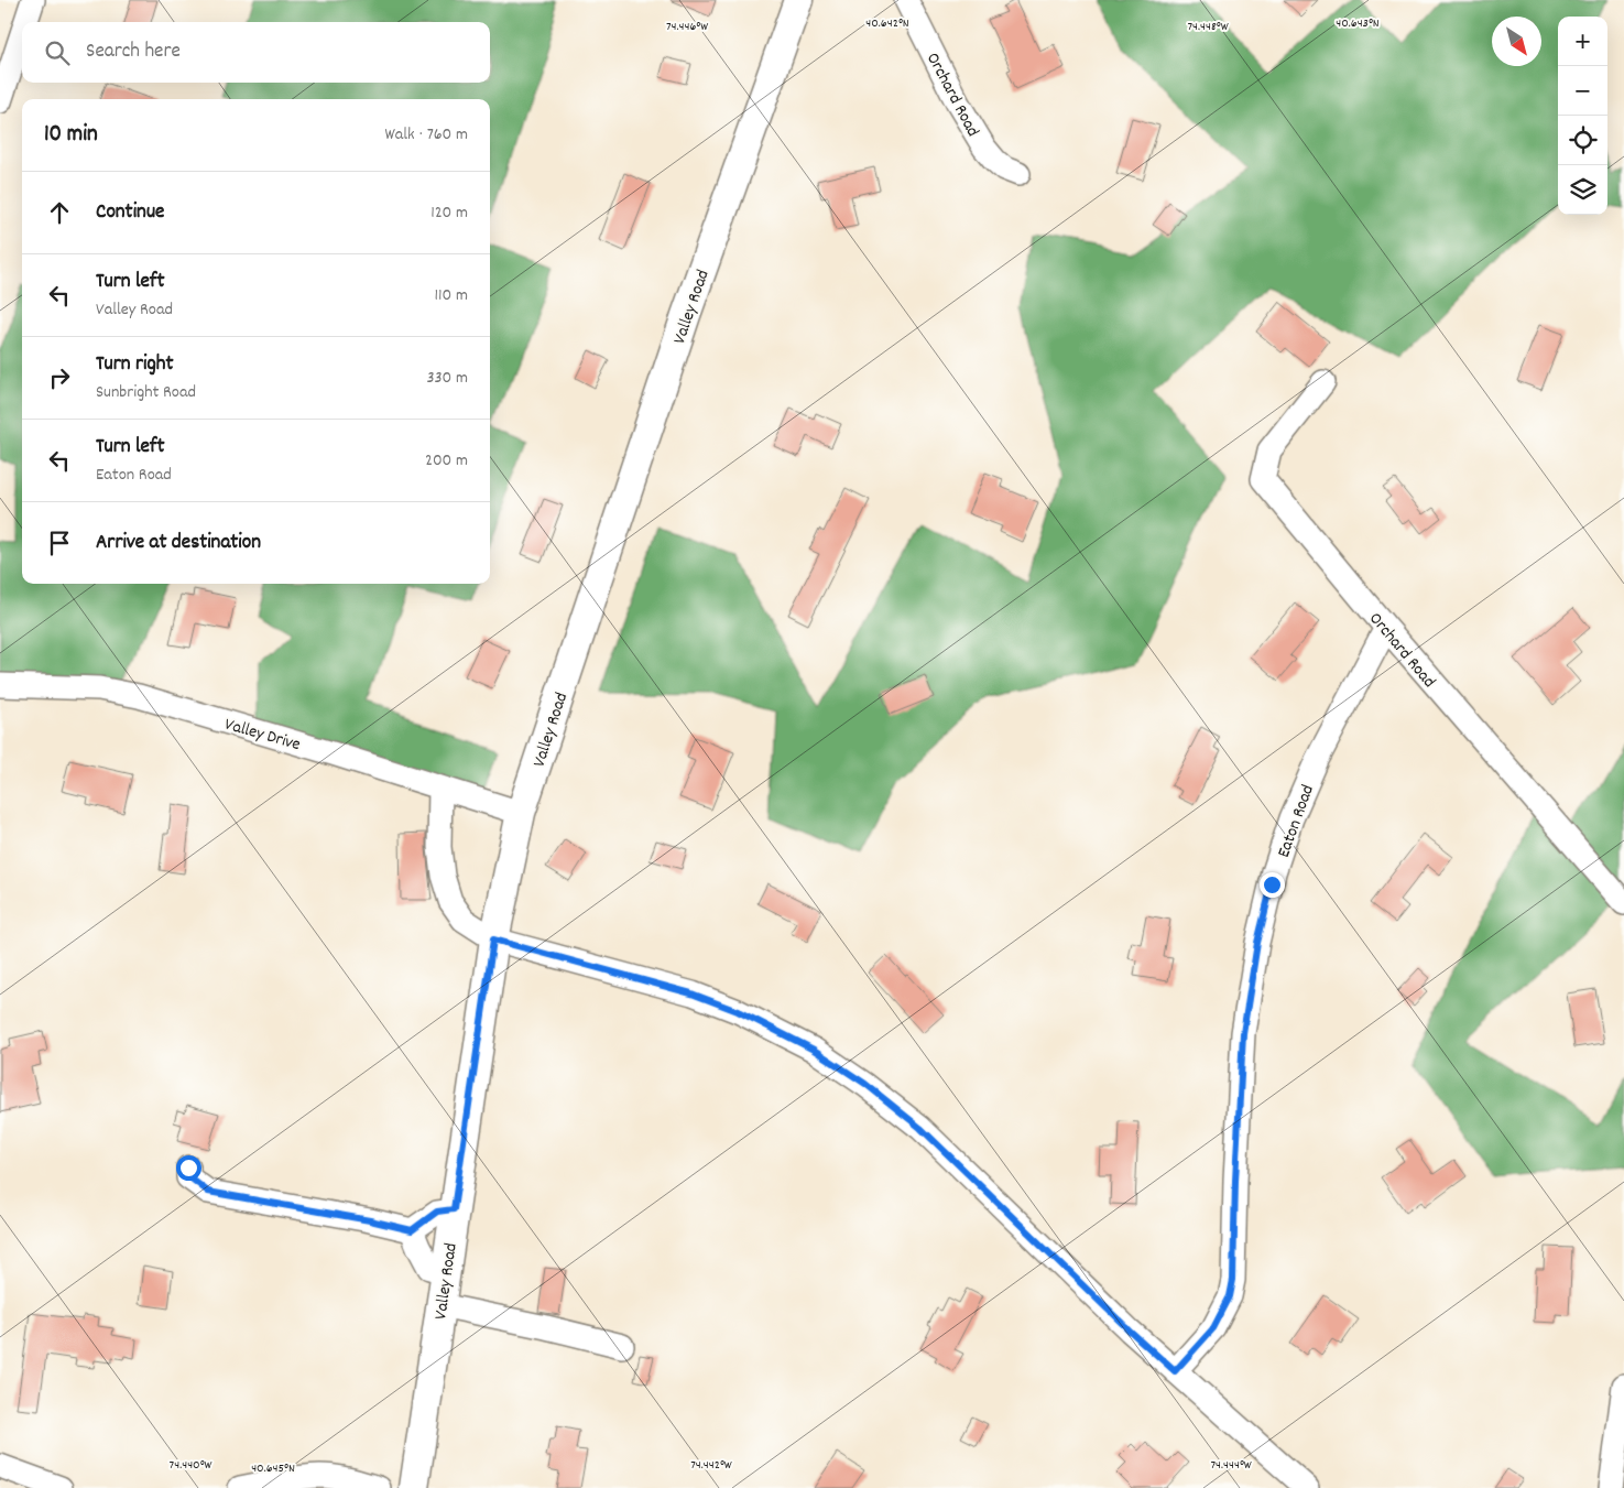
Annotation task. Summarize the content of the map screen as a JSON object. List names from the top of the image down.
{
  "streets": {
    "main road": ["Valley Road"],
    "street": ["Orchard Road", "Valley Drive", "Eaton Road"]
  },
  "crossings": [
    ["Orchard Road", "Eaton Road"],
    ["Valley Road", "Valley Drive"]
  ],
  "north": "bottom right",
  "page": {
    "map_buttons": ["+", "−"],
    "search": "Search here",
    "heading": ["10 min", "Walk · 760 m"],
    "list": [
      ["Continue", "120 m"],
      ["Turn left", "Valley Road", "110 m"],
      ["Turn right", "Sunbright Road", "330 m"],
      ["Turn left", "Eaton Road", "200 m"],
      "Arrive at destination"
    ]
  },
  "coordinates": [
    "40.642°N",
    "40.643°N",
    "74.446°W",
    "74.448°W",
    "74.440°W",
    "74.442°W",
    "74.444°W",
    "40.645°N"
  ]
}
